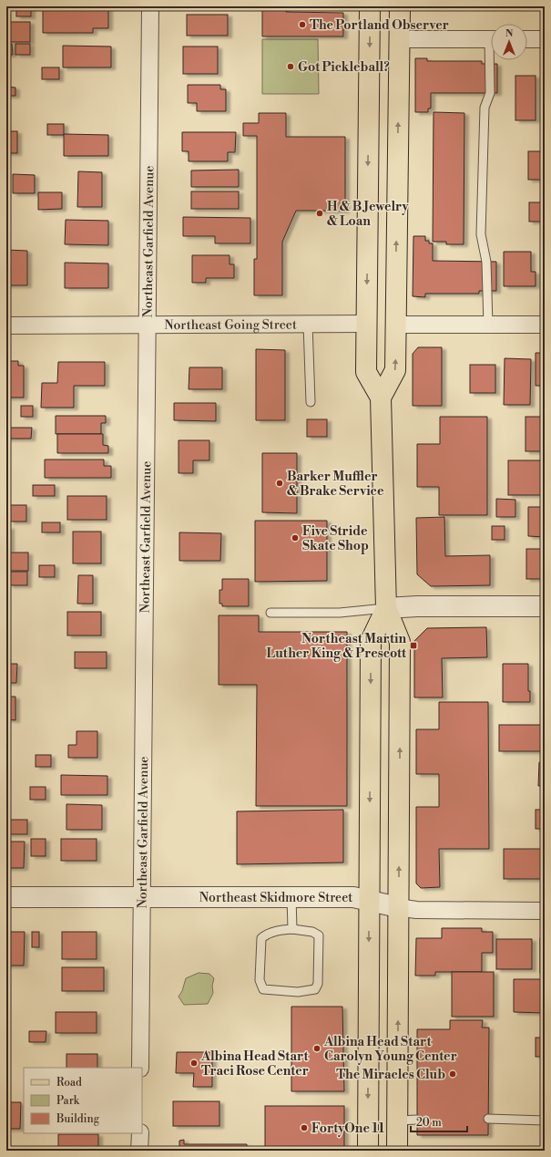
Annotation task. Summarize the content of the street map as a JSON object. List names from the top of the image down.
{
  "streets": {
    "street": ["Northeast Garfield Avenue", "Northeast Going Street", "Northeast Skidmore Street"]
  },
  "crossings": [
    ["Northeast Garfield Avenue", "Northeast Going Street"],
    ["Northeast Garfield Avenue", "Northeast Skidmore Street"]
  ],
  "places": {
    "other": [
      "The Portland Observer",
      "Got Pickleball?",
      "H & B Jewelry & Loan",
      "Barker Muffler & Brake Service",
      "Five Stride Skate Shop",
      "Albina Head Start Carolyn Young Center",
      "Albina Head Start Traci Rose Center",
      "The Miracles Club",
      "FortyOne 11"
    ],
    "transit": ["Northeast Martin Luther King & Prescott"]
  },
  "legend": ["Road", "Park", "Building"],
  "scale_bar": "20 m",
  "north": "top"
}
